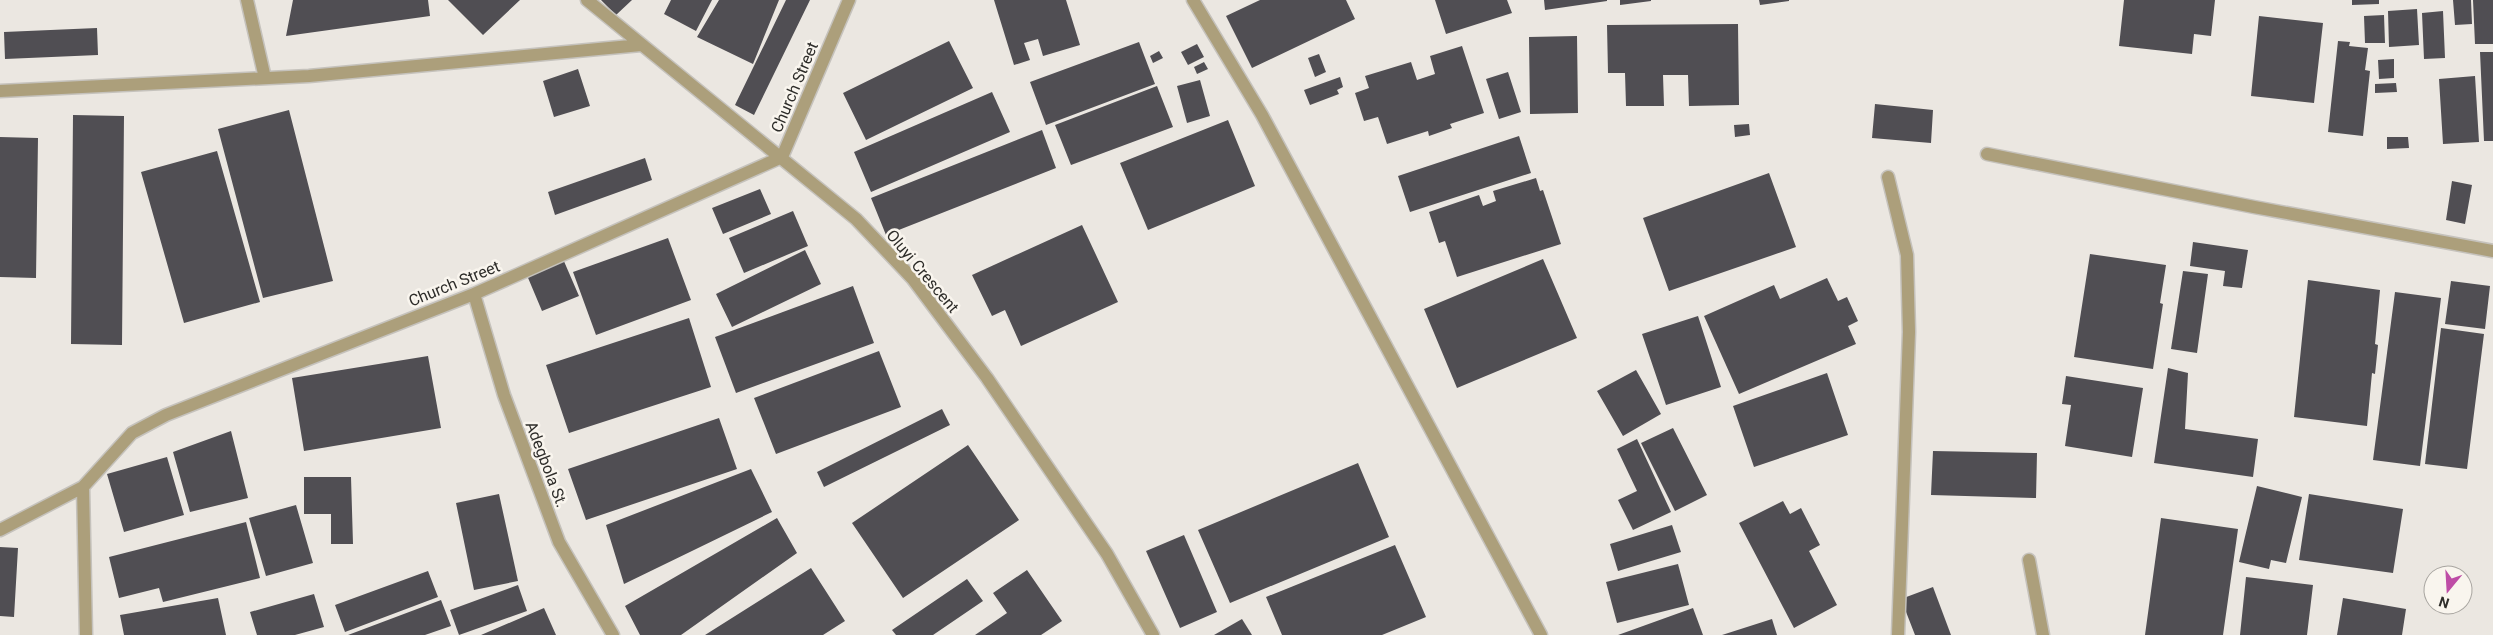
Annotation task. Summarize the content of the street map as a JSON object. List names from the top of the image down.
{
  "streets": {
    "street": ["Church Street", "Oluyi Crescent", "Adegbola St."]
  },
  "crossings": [
    ["Church Street", "Oluyi Crescent"],
    ["Church Street", "Adegbola St."]
  ],
  "north": "bottom"
}
